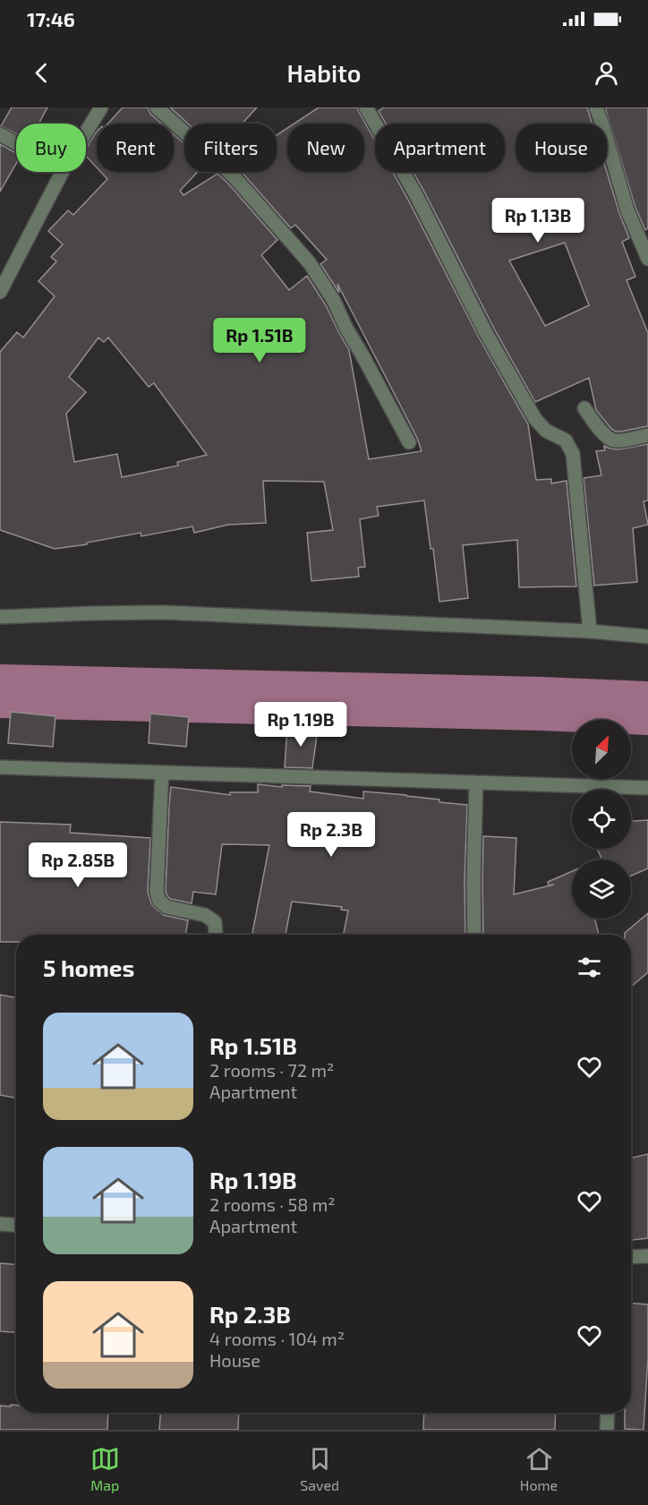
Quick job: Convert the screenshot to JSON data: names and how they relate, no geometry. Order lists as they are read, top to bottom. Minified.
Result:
{"north":"top right","page":{"status":"17:46","header":"Habito","chip":["Buy","Rent","Filters","New","Apartment","House"],"price":["Rp 1.13B","Rp 1.51B","Rp 1.19B","Rp 2.3B","Rp 2.85B"],"heading":"5 homes","list":[{"name":"Rp 1.51B","note":"2 rooms · 72 m² · Apartment"},{"name":"Rp 1.19B","note":"2 rooms · 58 m² · Apartment"},{"name":"Rp 2.3B","note":"4 rooms · 104 m² · House"}],"tabs":["Map","Saved","Home"]}}
